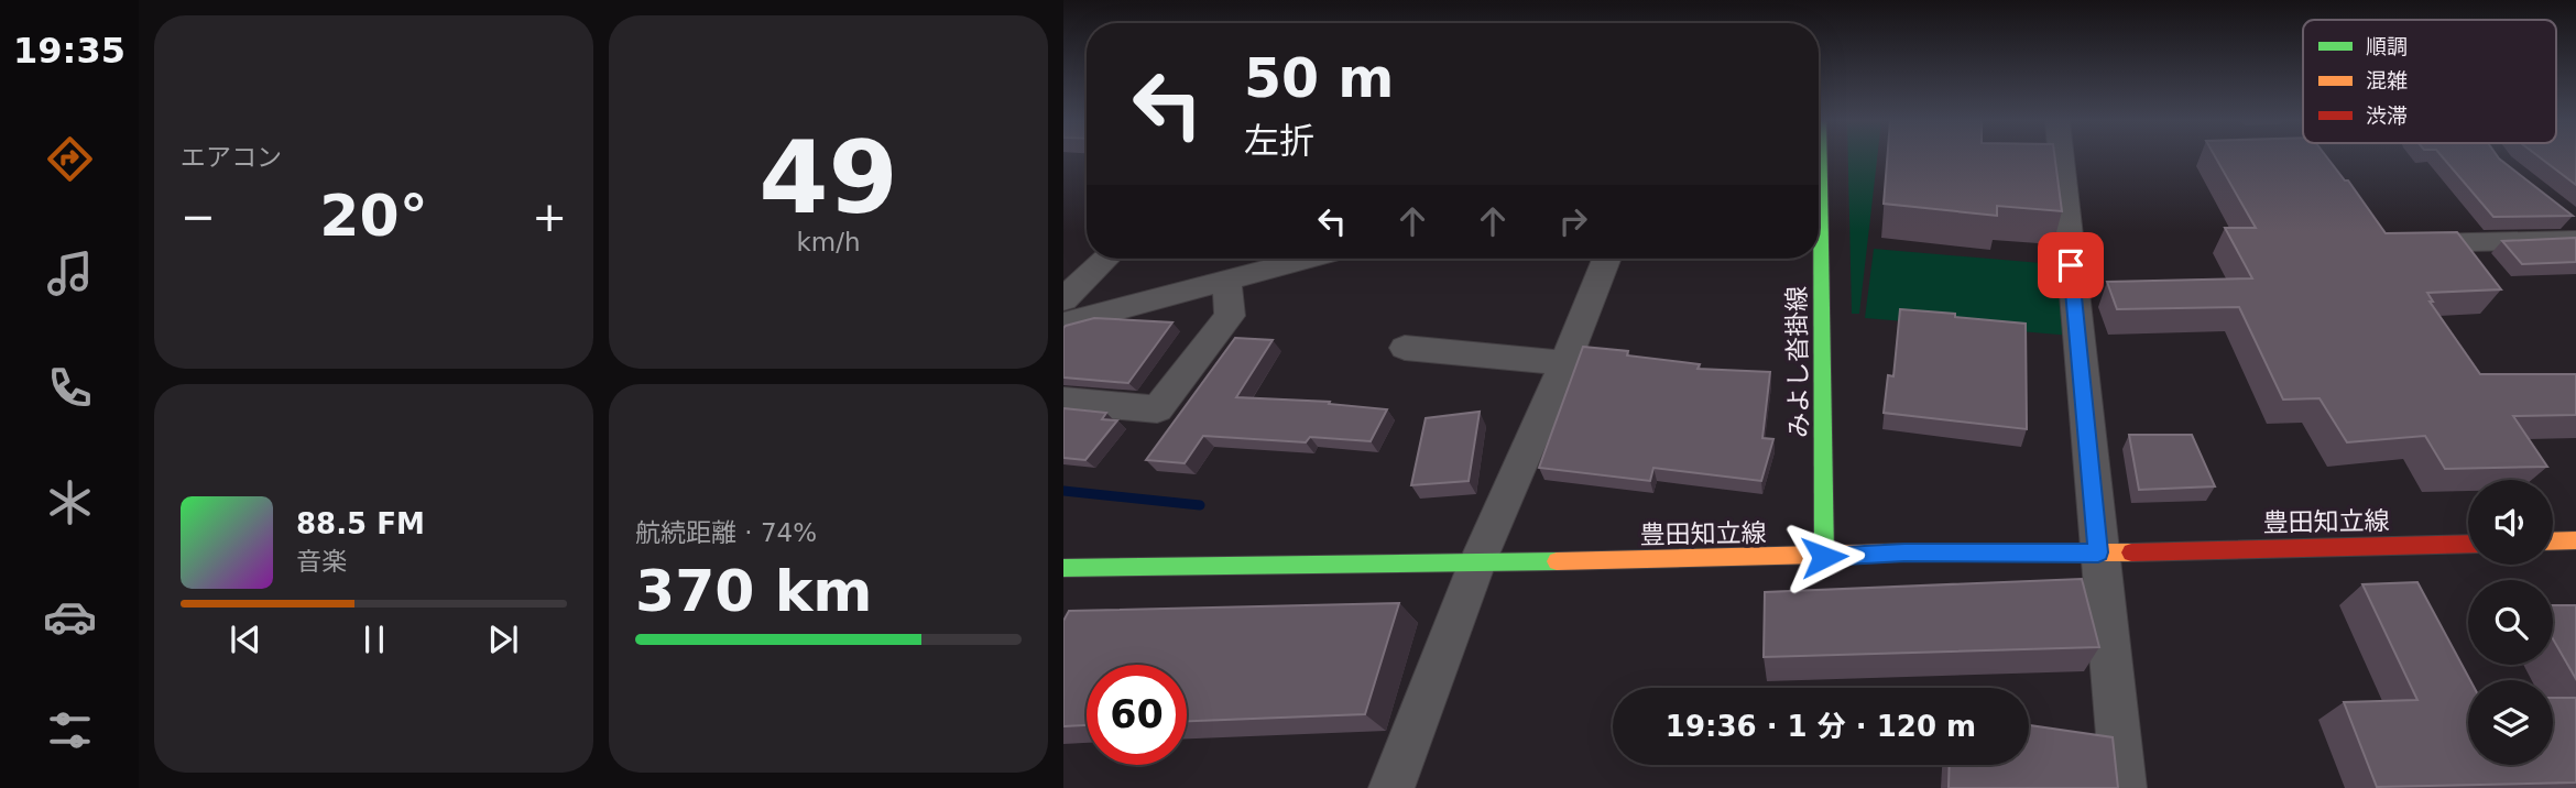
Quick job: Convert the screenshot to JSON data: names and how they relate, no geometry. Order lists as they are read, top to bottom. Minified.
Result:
{"streets":{"main road":["みよし沓掛線","豊田知立線"]},"crossings":[["みよし沓掛線","豊田知立線"]],"legend":["順調","混雑","渋滞"],"page":{"tabs":"19:35","tile":["エアコン",["49","km/h"],["航続距離 · 74%","370 km"]],"turn":["50 m","左折"],"heat":["−","20°","+"],"song":["88.5 FM","音楽"],"limit":"60","trip":"19:36 · 1 分 · 120 m"}}
